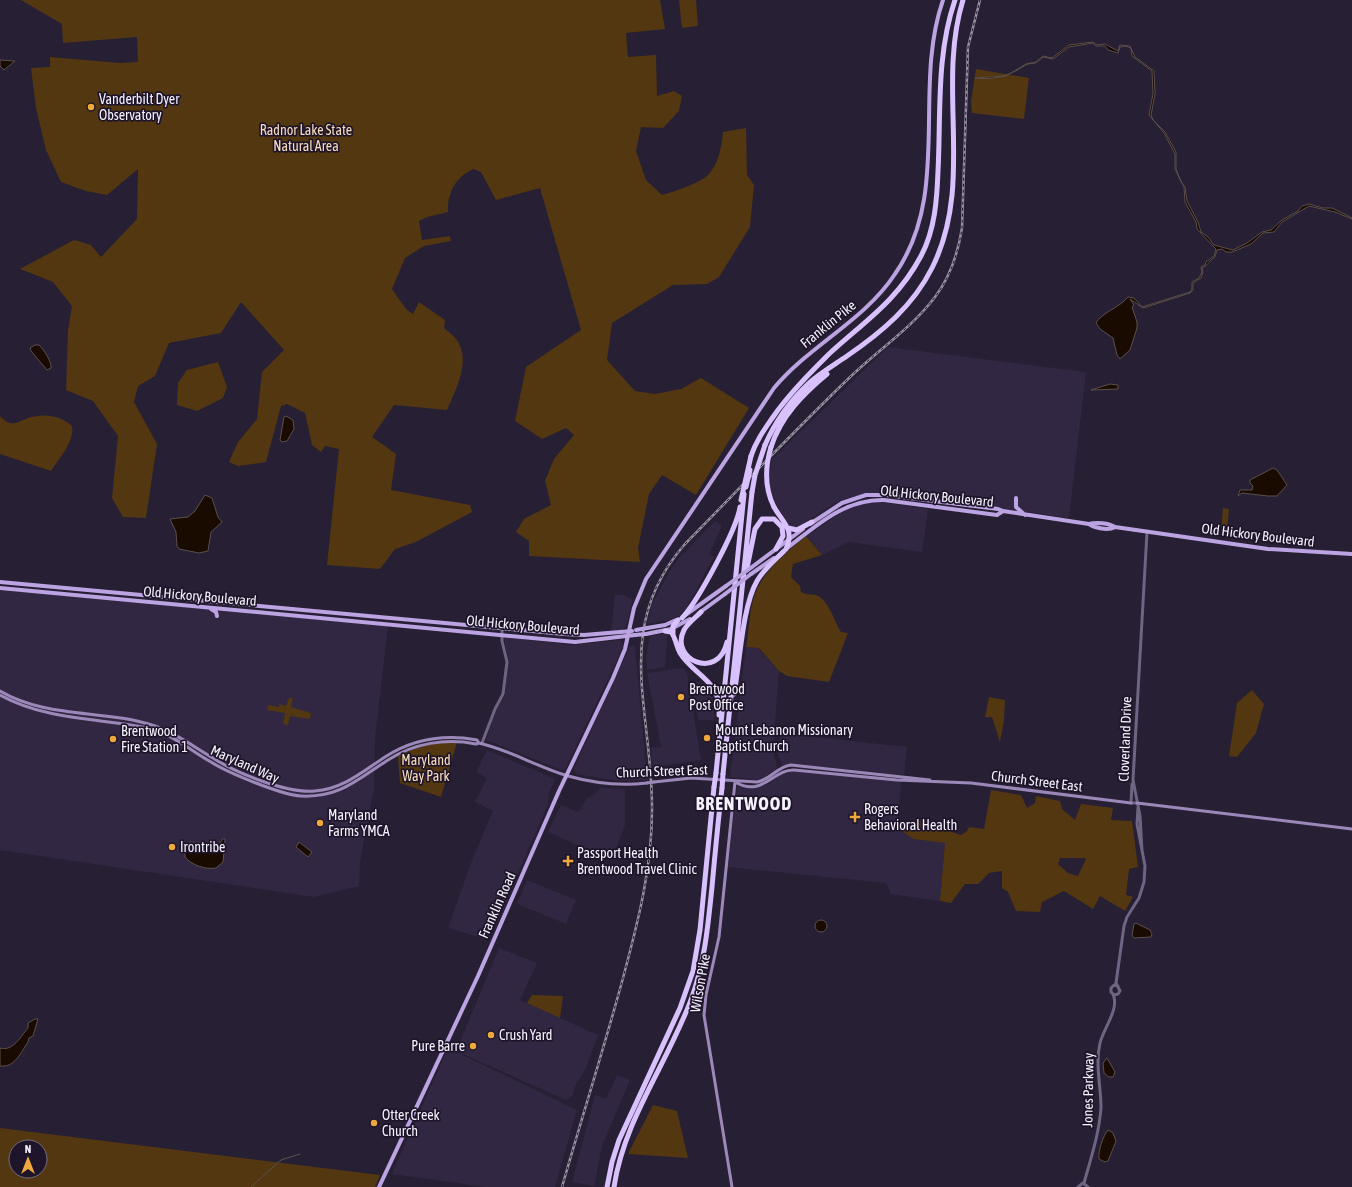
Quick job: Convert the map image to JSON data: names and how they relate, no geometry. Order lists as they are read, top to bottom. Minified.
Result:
{"streets":{"main road":["Franklin Pike","Old Hickory Boulevard","Maryland Way","Church Street East","Franklin Road","Wilson Pike"],"street":["Cloverland Drive","Jones Parkway"]},"crossings":[["Franklin Pike","Old Hickory Boulevard"],["Franklin Pike","Franklin Road"],["Old Hickory Boulevard","Cloverland Drive"],["Old Hickory Boulevard","Franklin Road"],["Cloverland Drive","Church Street East"],["Maryland Way","Church Street East"],["Maryland Way","Franklin Road"],["Church Street East","Franklin Road"],["Church Street East","Wilson Pike"]],"districts":["BRENTWOOD"],"parks":["Radnor Lake State Natural Area","Maryland Way Park"],"places":{"other":["Vanderbilt Dyer Observatory","Brentwood Post Office","Mount Lebanon Missionary Baptist Church","Brentwood Fire Station 1","Maryland Farms YMCA","Irontribe","Crush Yard","Pure Barre","Otter Creek Church"],"health":["Rogers Behavioral Health","Passport Health Brentwood Travel Clinic"]},"north":"top"}
